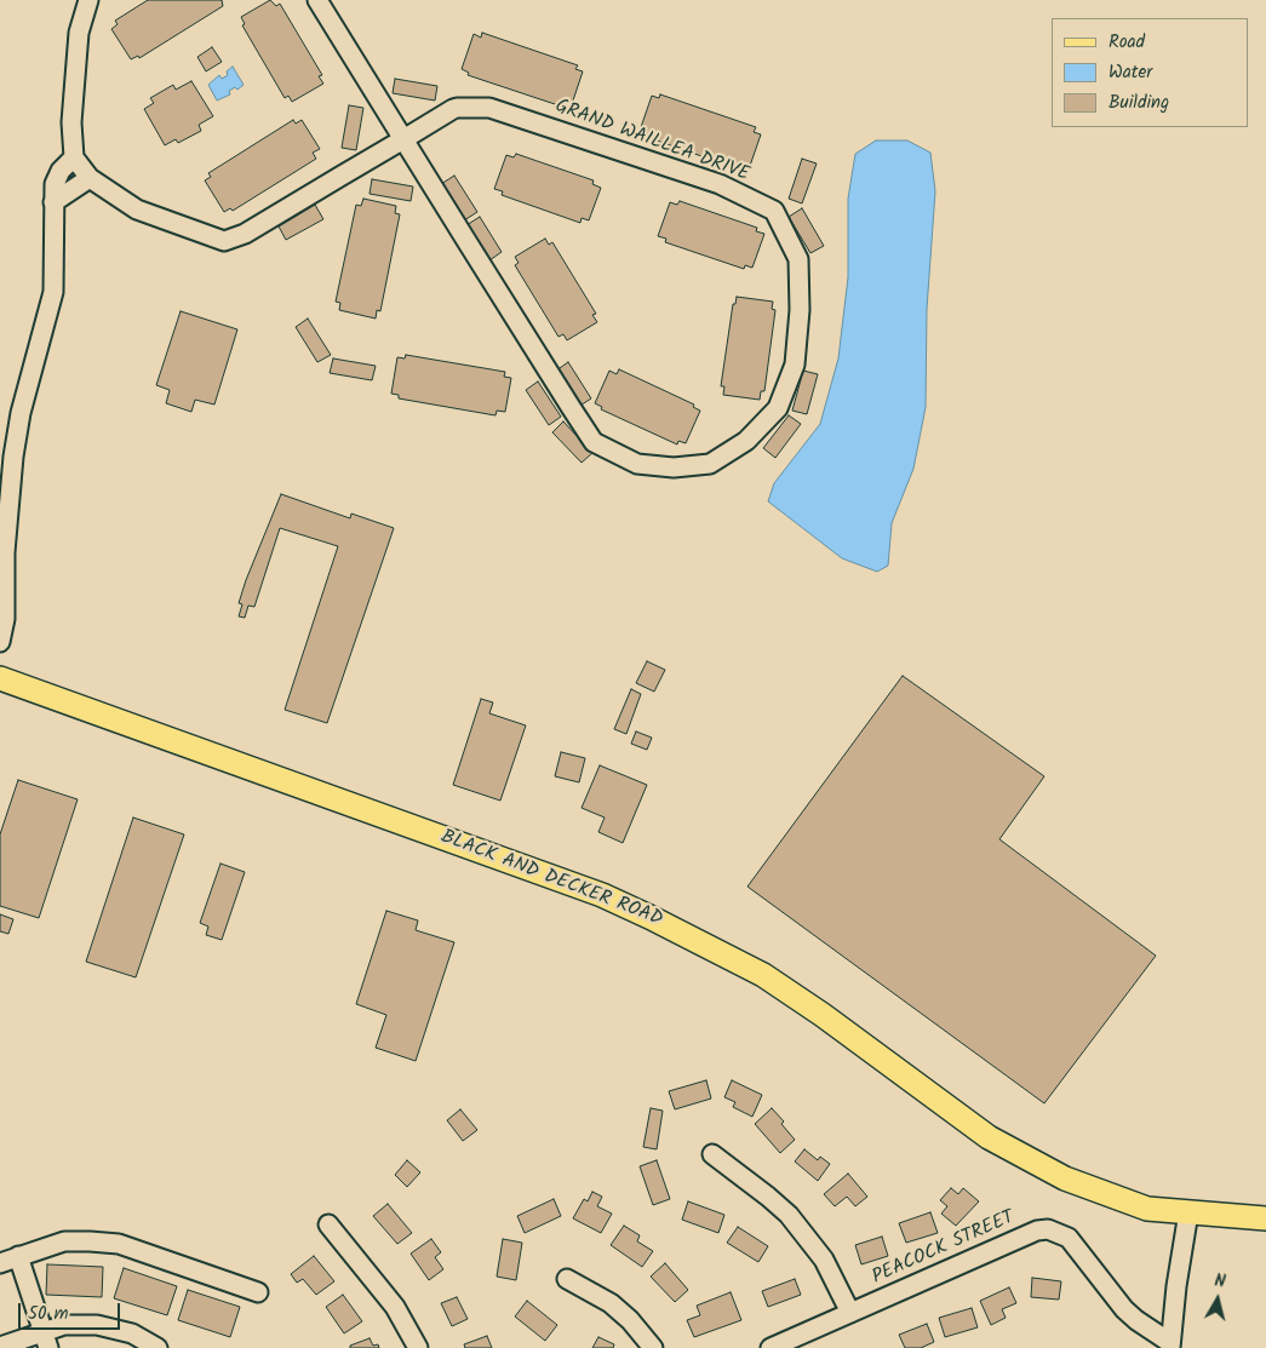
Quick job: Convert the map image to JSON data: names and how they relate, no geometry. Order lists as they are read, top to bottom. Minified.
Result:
{"streets":{"main road":["BLACK AND DECKER ROAD"],"street":["GRAND WAILLEA DRIVE","PEACOCK STREET"]},"legend":["Road","Water","Building"],"scale_bar":"50 m","north":"top"}
